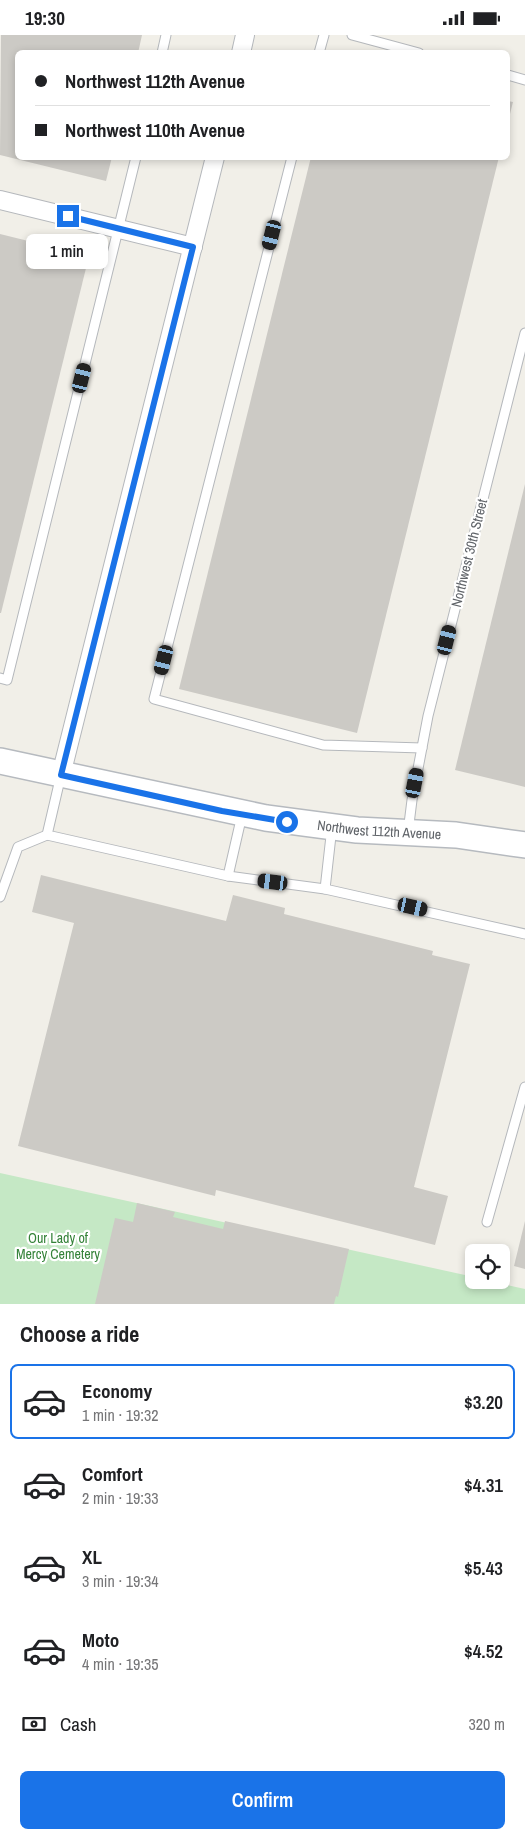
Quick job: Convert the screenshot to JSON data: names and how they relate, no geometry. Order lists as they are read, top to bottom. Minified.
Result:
{"streets":{"street":["Northwest 112th Avenue"],"lane":["Northwest 30th Street"]},"crossings":[["Northwest 30th Street","Northwest 112th Avenue"]],"parks":["Our Lady of Mercy Cemetery"],"page":{"status":"19:30","banner":["Northwest 112th Avenue","Northwest 110th Avenue"],"bubble":"1 min","heading":"Choose a ride","list":[{"name":"Economy","note":"1 min · 19:32","value":"$3.20"},{"name":"Comfort","note":"2 min · 19:33","value":"$4.31"},{"name":"XL","note":"3 min · 19:34","value":"$5.43"},{"name":"Moto","note":"4 min · 19:35","value":"$4.52"}],"pay":["Cash","320 m"],"buttons":"Confirm"}}
